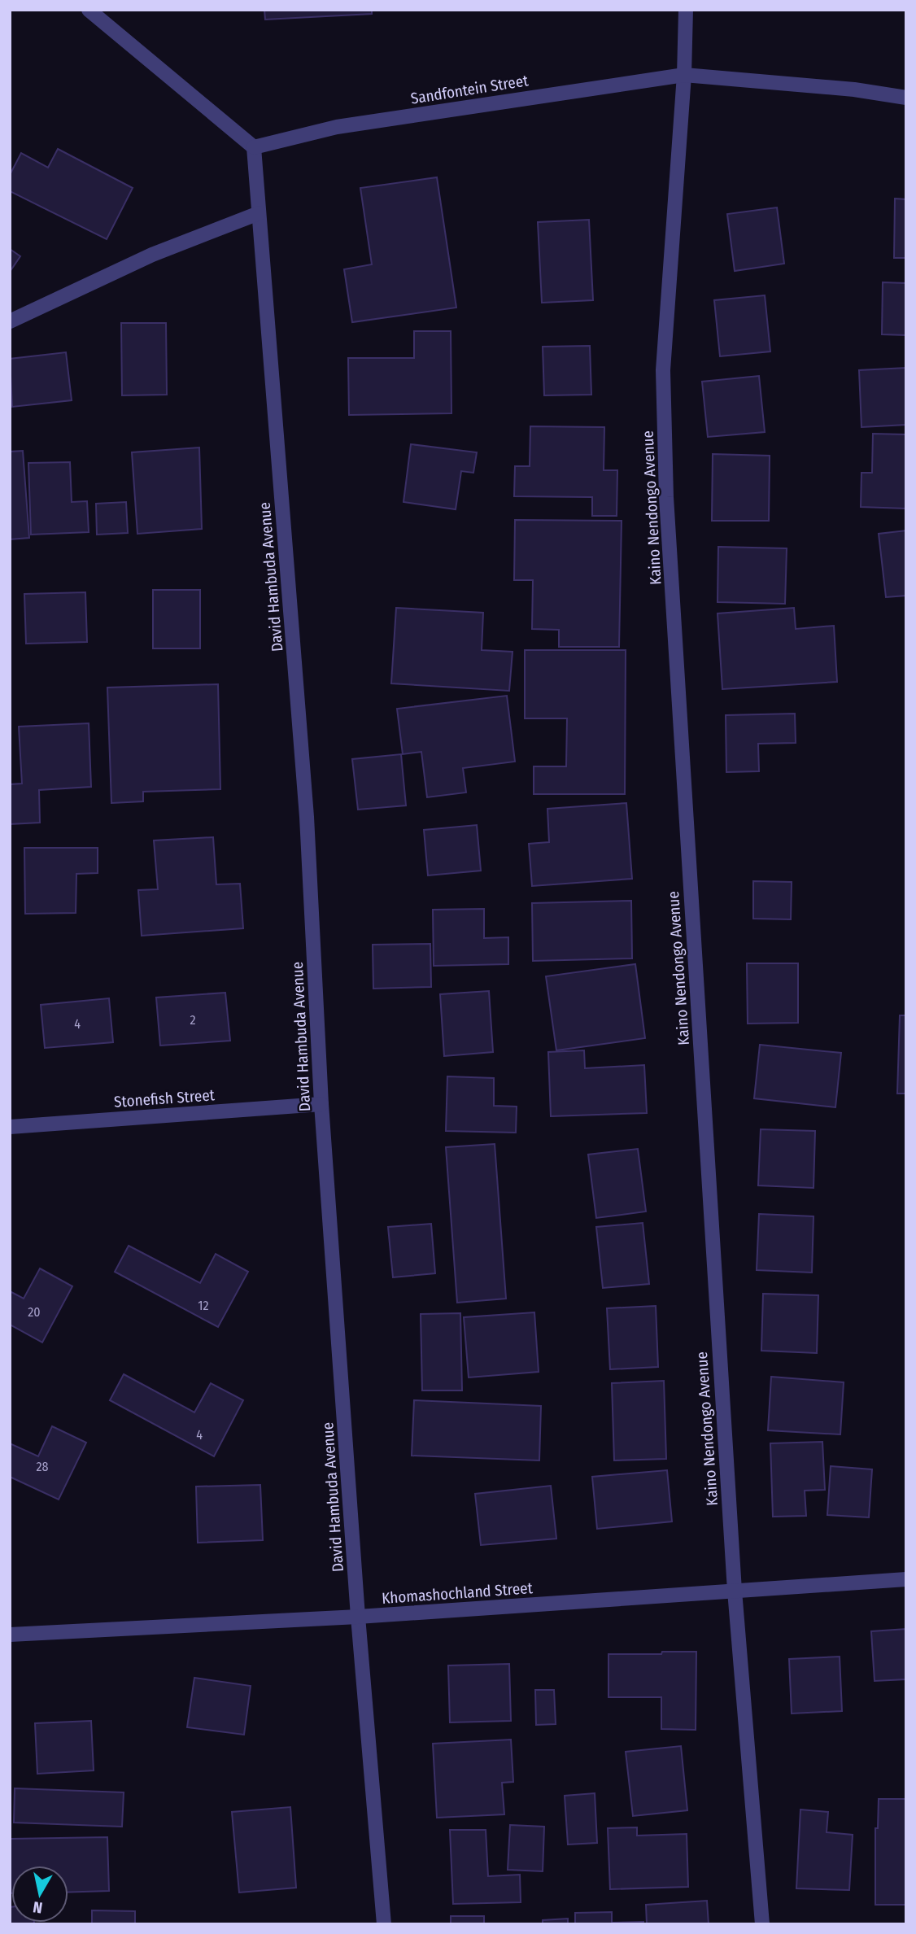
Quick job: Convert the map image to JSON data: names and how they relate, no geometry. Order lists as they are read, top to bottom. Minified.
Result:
{"streets":{"street":["Sandfontein Street","Kaino Nendongo Avenue","David Hambuda Avenue","Stonefish Street","Khomashochland Street"]},"crossings":[["Sandfontein Street","Kaino Nendongo Avenue"],["Sandfontein Street","David Hambuda Avenue"],["Kaino Nendongo Avenue","Khomashochland Street"],["David Hambuda Avenue","Stonefish Street"],["David Hambuda Avenue","Khomashochland Street"]],"house_numbers":["2","4","12","20","4","28"],"north":"bottom"}
